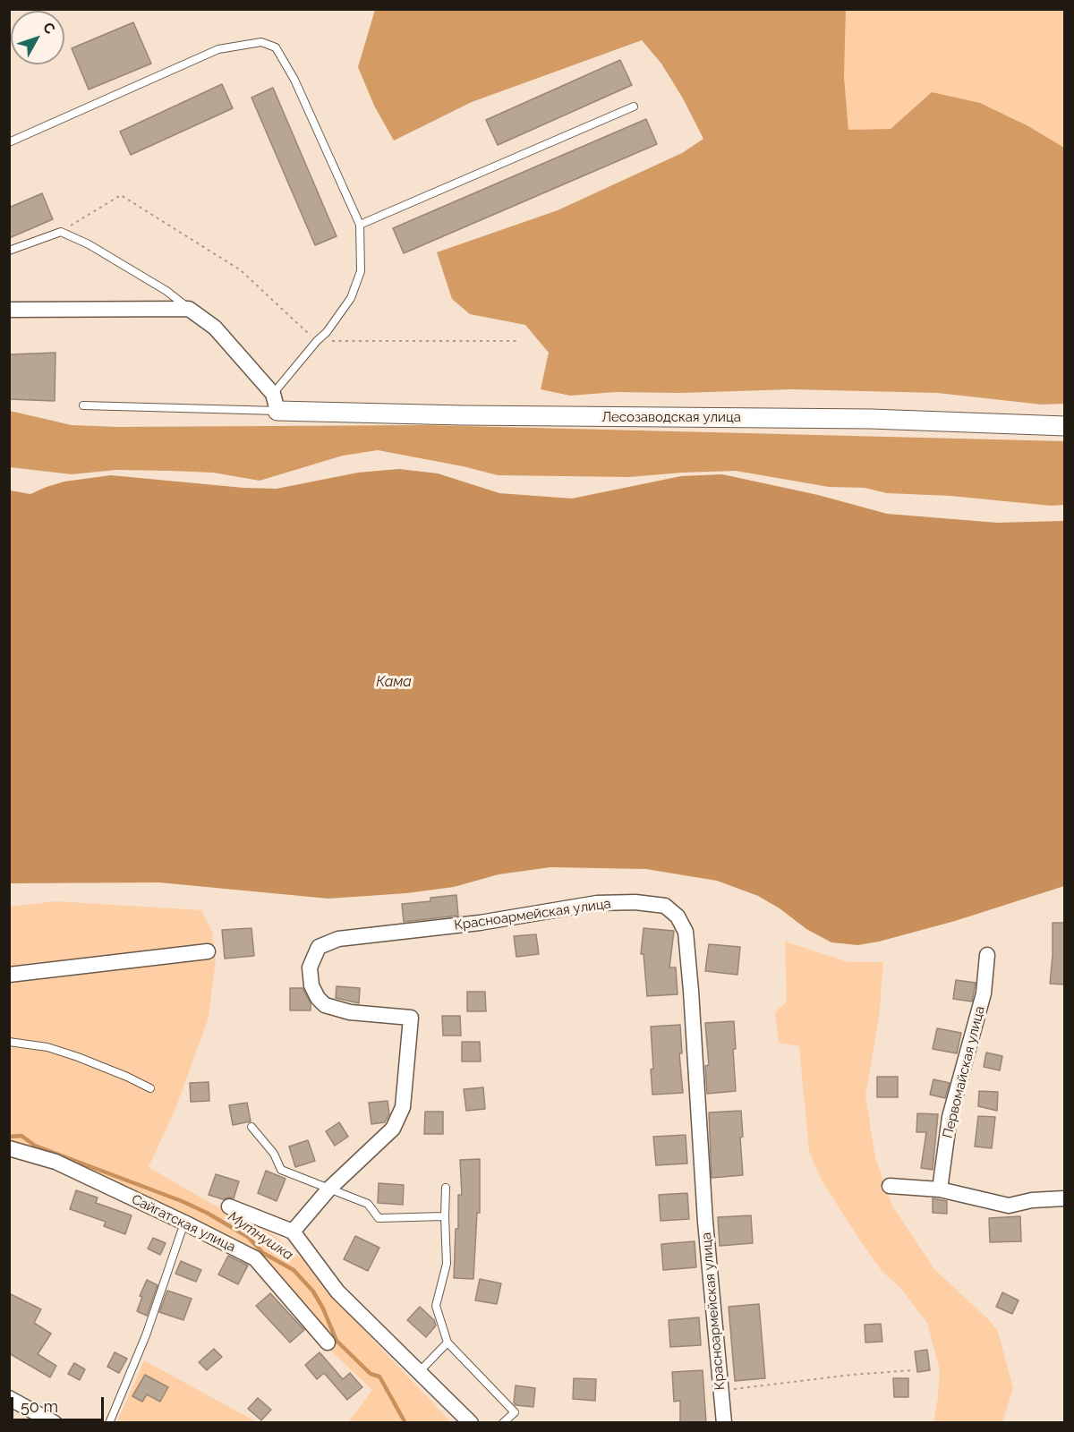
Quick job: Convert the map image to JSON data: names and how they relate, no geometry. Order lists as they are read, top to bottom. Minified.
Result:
{"streets":{"street":["Лесозаводская улица","Красноармейская улица","Первомайская улица","Сайгатская улица"]},"water":["Кама","Мутнушка"],"scale_bar":"50 m","north":"top right"}
